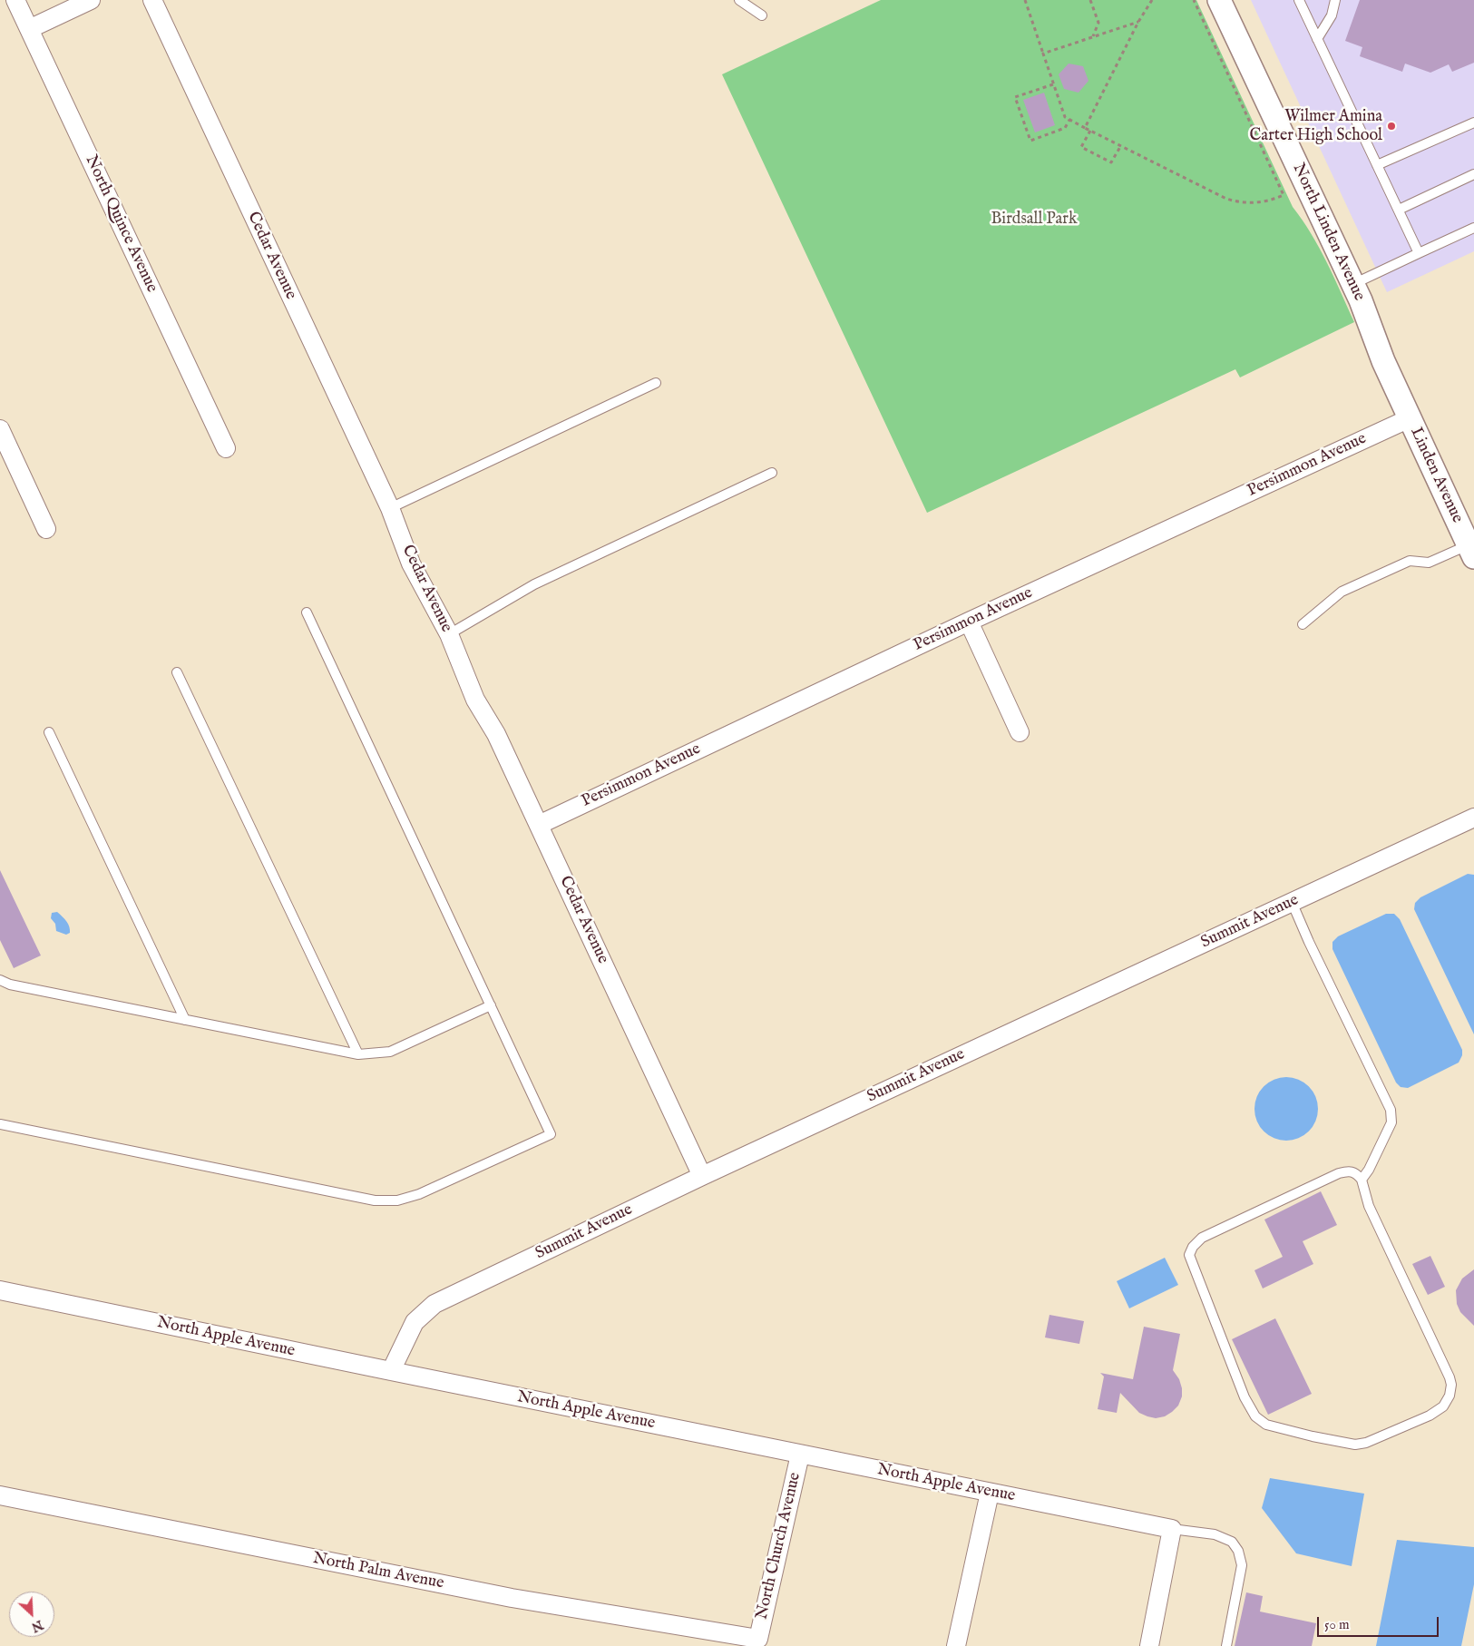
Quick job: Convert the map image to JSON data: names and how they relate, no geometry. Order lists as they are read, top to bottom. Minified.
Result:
{"streets":{"street":["North Quince Avenue","North Linden Avenue","Cedar Avenue","Persimmon Avenue","Linden Avenue","Summit Avenue","North Apple Avenue","North Church Avenue","North Palm Avenue"]},"crossings":[["North Linden Avenue","Persimmon Avenue"],["North Linden Avenue","Linden Avenue"],["Cedar Avenue","Persimmon Avenue"],["Cedar Avenue","Summit Avenue"],["Persimmon Avenue","Linden Avenue"],["Summit Avenue","North Apple Avenue"],["North Apple Avenue","North Church Avenue"],["North Church Avenue","North Palm Avenue"]],"parks":["Birdsall Park"],"places":["Wilmer Amina Carter High School"],"scale_bar":"50 m","north":"bottom right"}
